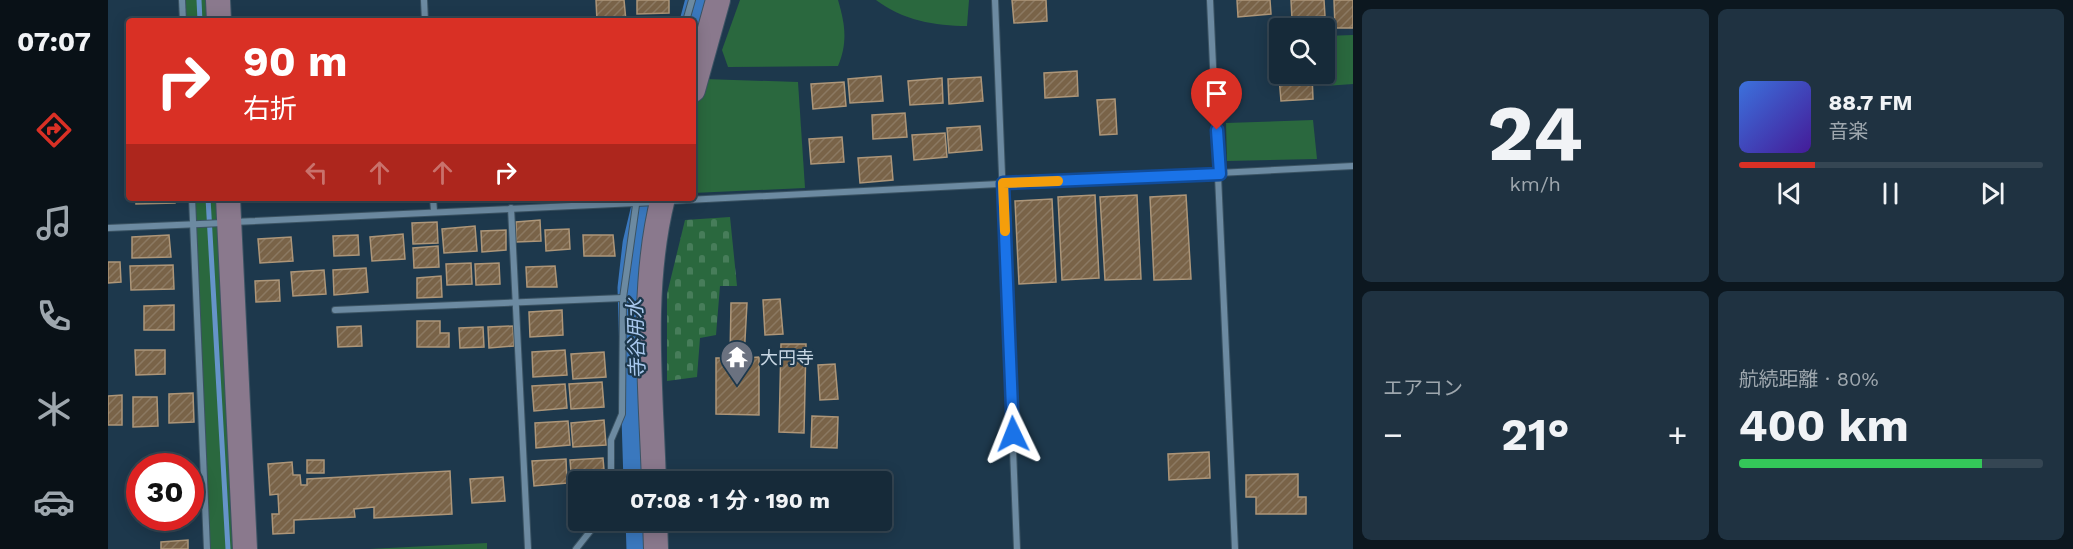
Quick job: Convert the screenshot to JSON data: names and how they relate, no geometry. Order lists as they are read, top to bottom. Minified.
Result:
{"water":["寺谷用水"],"places":{"temple":["大円寺"]},"page":{"tabs":"07:07","tile":[["24","km/h"],"エアコン",["航続距離 · 80%","400 km"]],"turn":["90 m","右折"],"song":["88.7 FM","音楽"],"heat":["−","21°","+"],"limit":"30","trip":"07:08 · 1 分 · 190 m"}}
